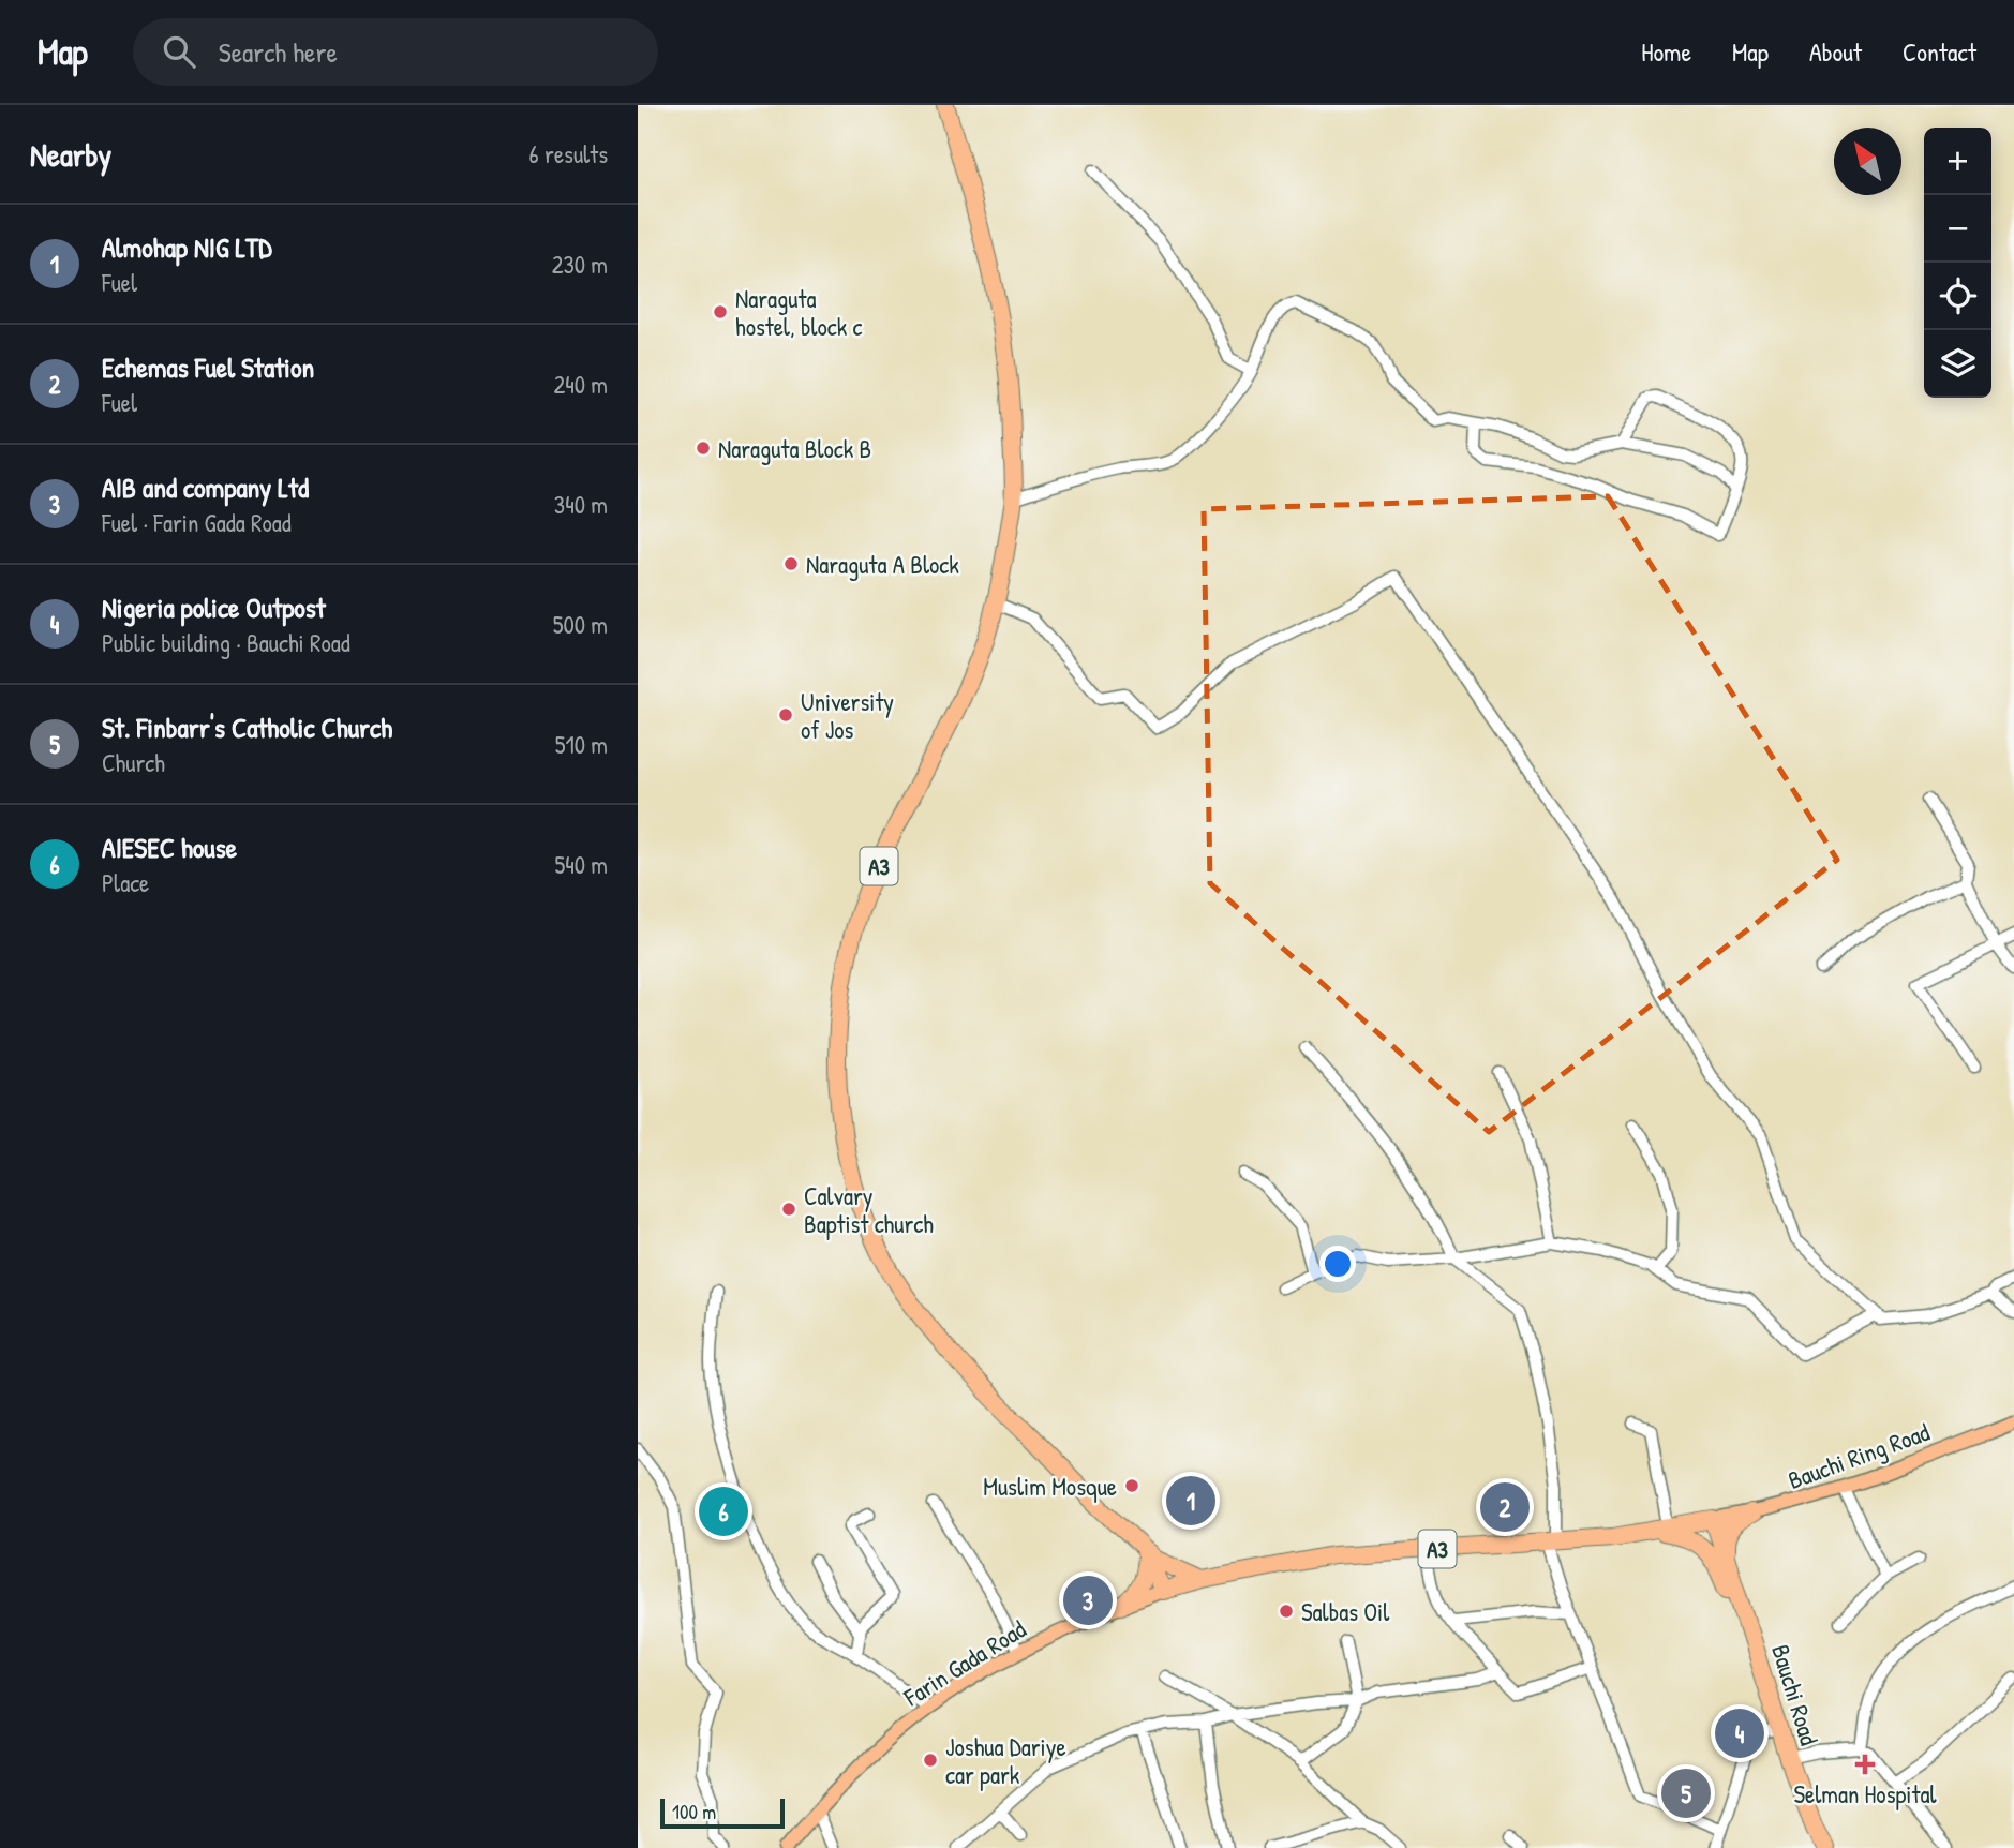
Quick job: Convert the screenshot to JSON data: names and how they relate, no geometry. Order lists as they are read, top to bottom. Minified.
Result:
{"streets":{"highway":["A3","Bauchi Road"],"main road":["Bauchi Ring Road","Farin Gada Road"]},"crossings":[["A3","Bauchi Ring Road"],["A3","Farin Gada Road"],["A3","Bauchi Road"],["Bauchi Ring Road","Bauchi Road"]],"places":{"other":["Naraguta hostel, block c","Naraguta Block B","Naraguta A Block","University of Jos","Calvary Baptist church","Muslim Mosque","Salbas Oil","Joshua Dariye car park"],"health":["Selman Hospital"]},"scale_bar":"100 m","north":"top left","page":{"header":"Map","search":"Search here","nav":["Home","Map","About","Contact"],"heading":["Nearby","6 results"],"map_buttons":["+","−"],"list":[{"mark":"1","name":"Almohap NIG LTD","note":"Fuel","value":"230 m"},{"mark":"2","name":"Echemas Fuel Station","note":"Fuel","value":"240 m"},{"mark":"3","name":"AIB and company Ltd","note":"Fuel · Farin Gada Road","value":"340 m"},{"mark":"4","name":"Nigeria police Outpost","note":"Public building · Bauchi Road","value":"500 m"},{"mark":"5","name":"St. Finbarr's Catholic Church","note":"Church","value":"510 m"},{"mark":"6","name":"AIESEC house","note":"Place","value":"540 m"}],"pins":["1","2","6","3","4","5"],"scale":"100 m"}}
